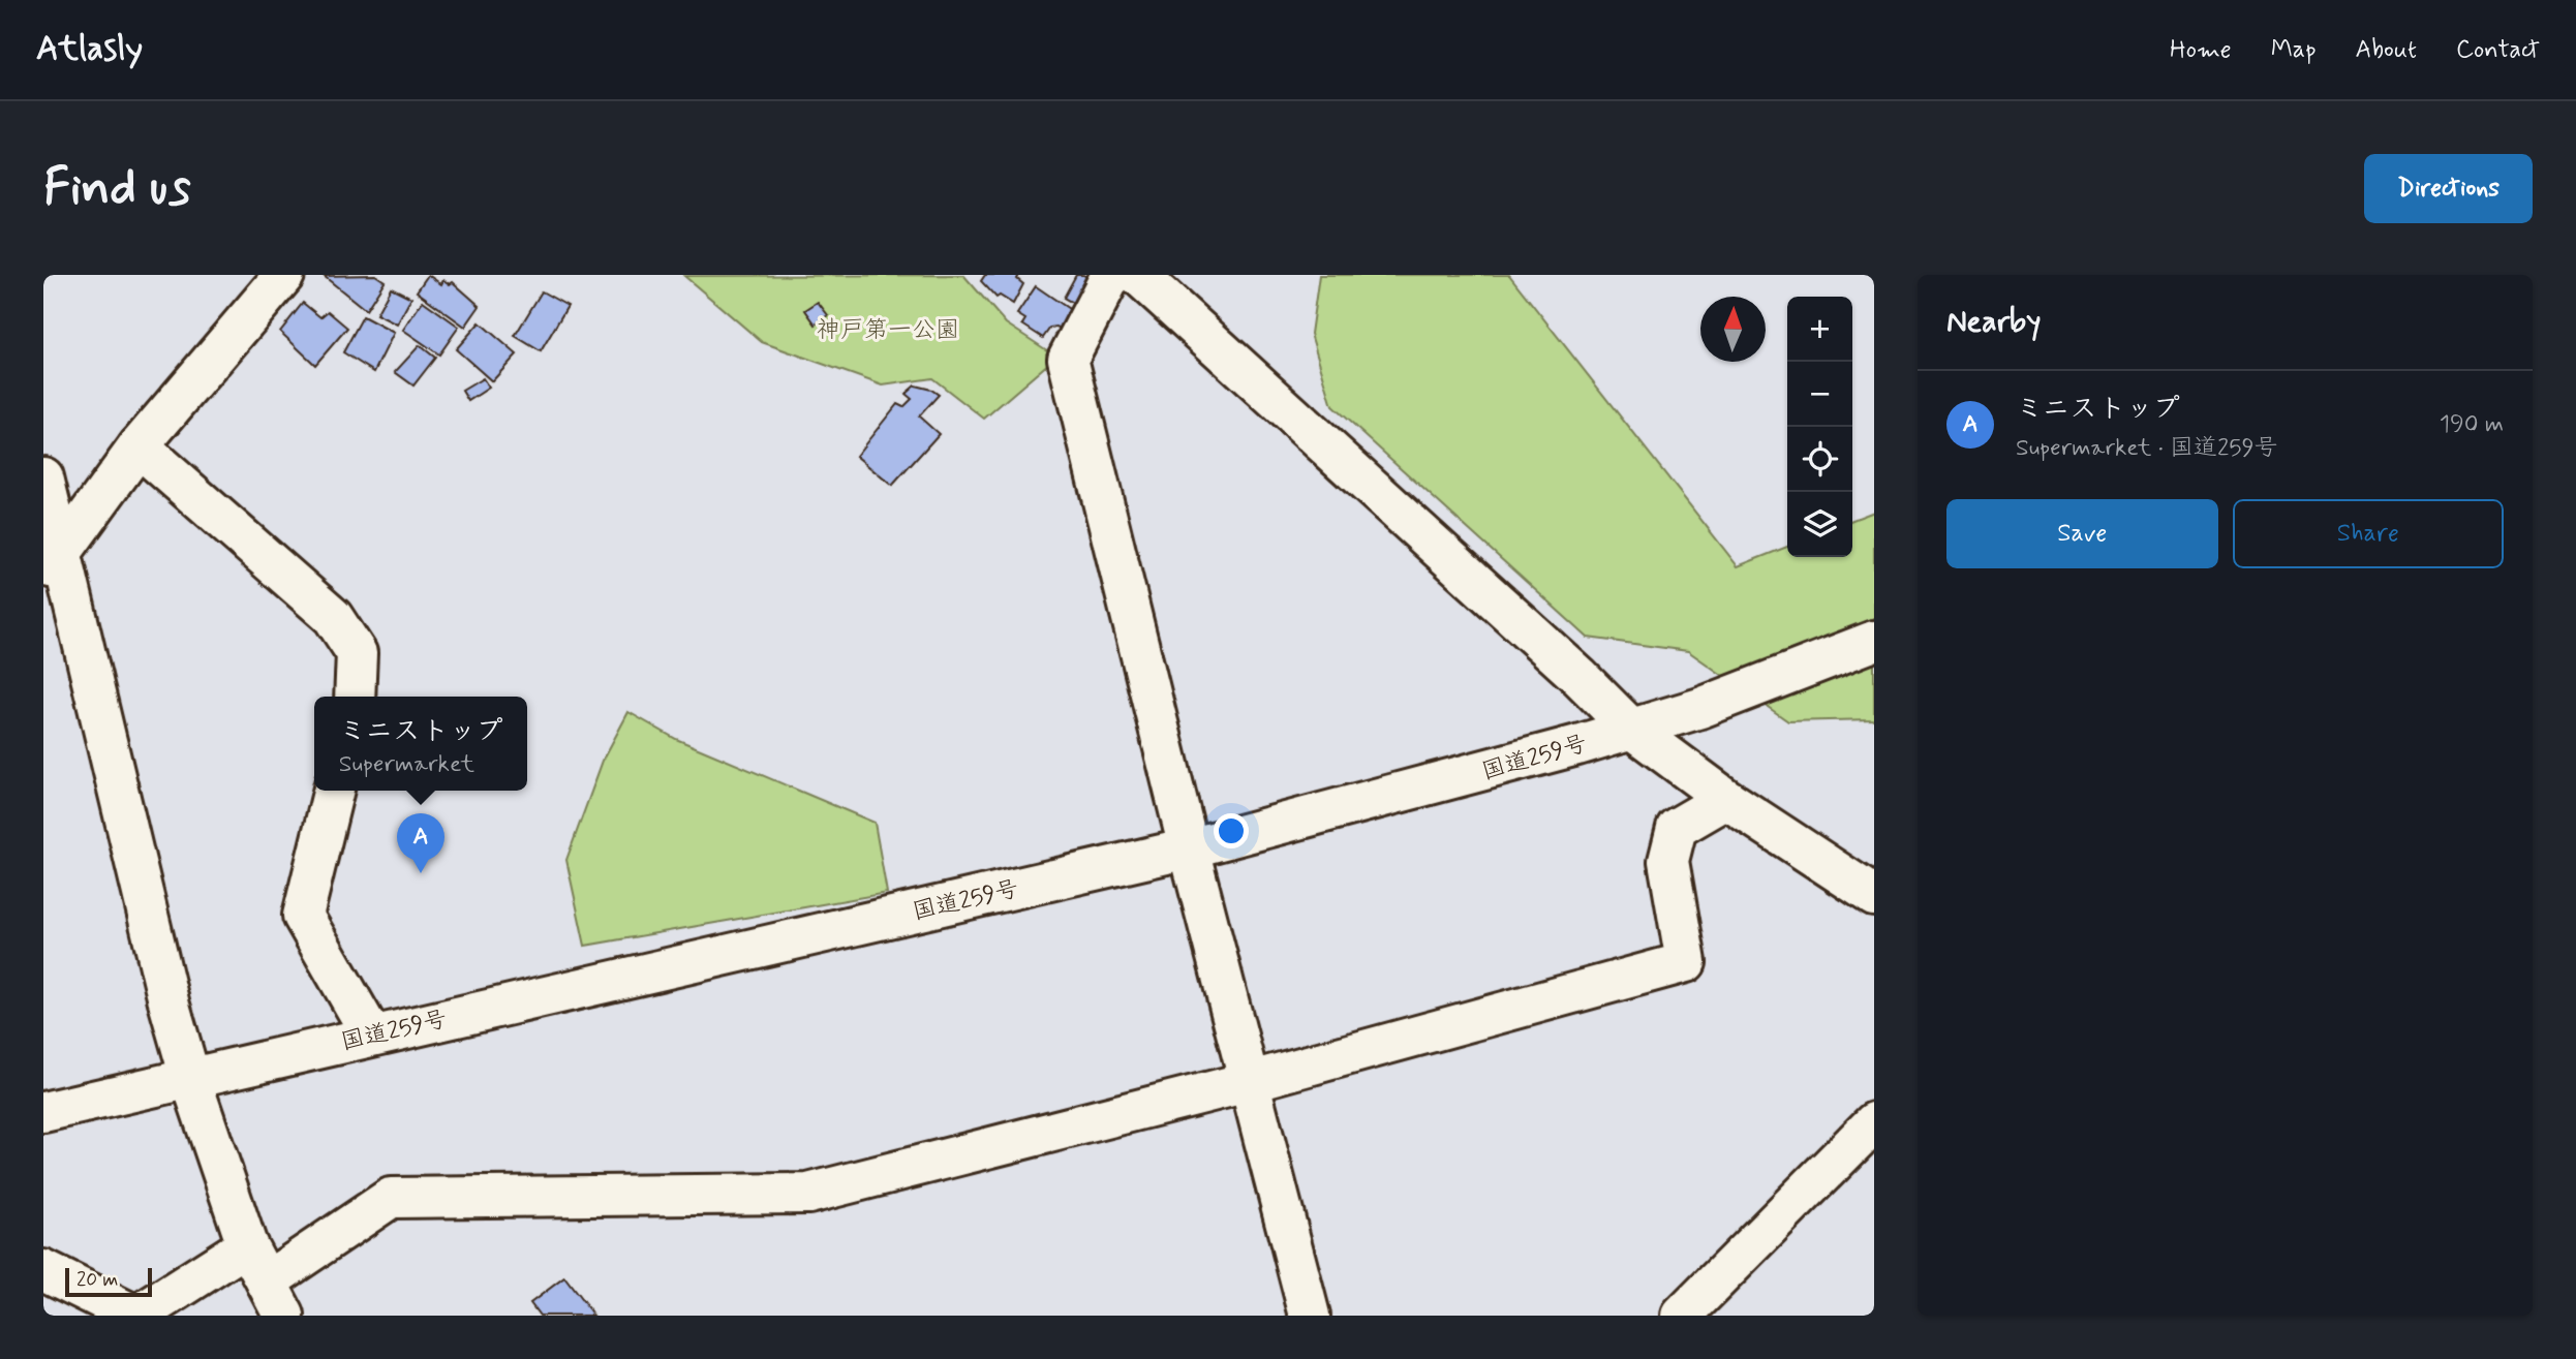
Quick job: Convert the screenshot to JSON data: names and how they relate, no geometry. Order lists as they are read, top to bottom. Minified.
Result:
{"streets":{"main road":["国道259号"]},"parks":["神戸第一公園"],"scale_bar":"20 m","north":"top","page":{"header":"Atlasly","nav":["Home","Map","About","Contact"],"buttons":["Directions",["Save","Share"]],"title":"Find us","heading":"Nearby","map_buttons":["+","−"],"list":[{"mark":"A","name":"ミニストップ","note":"Supermarket · 国道259号","value":"190 m"}],"popup":["ミニストップ","Supermarket"],"pins":"A","scale":"20 m"}}
